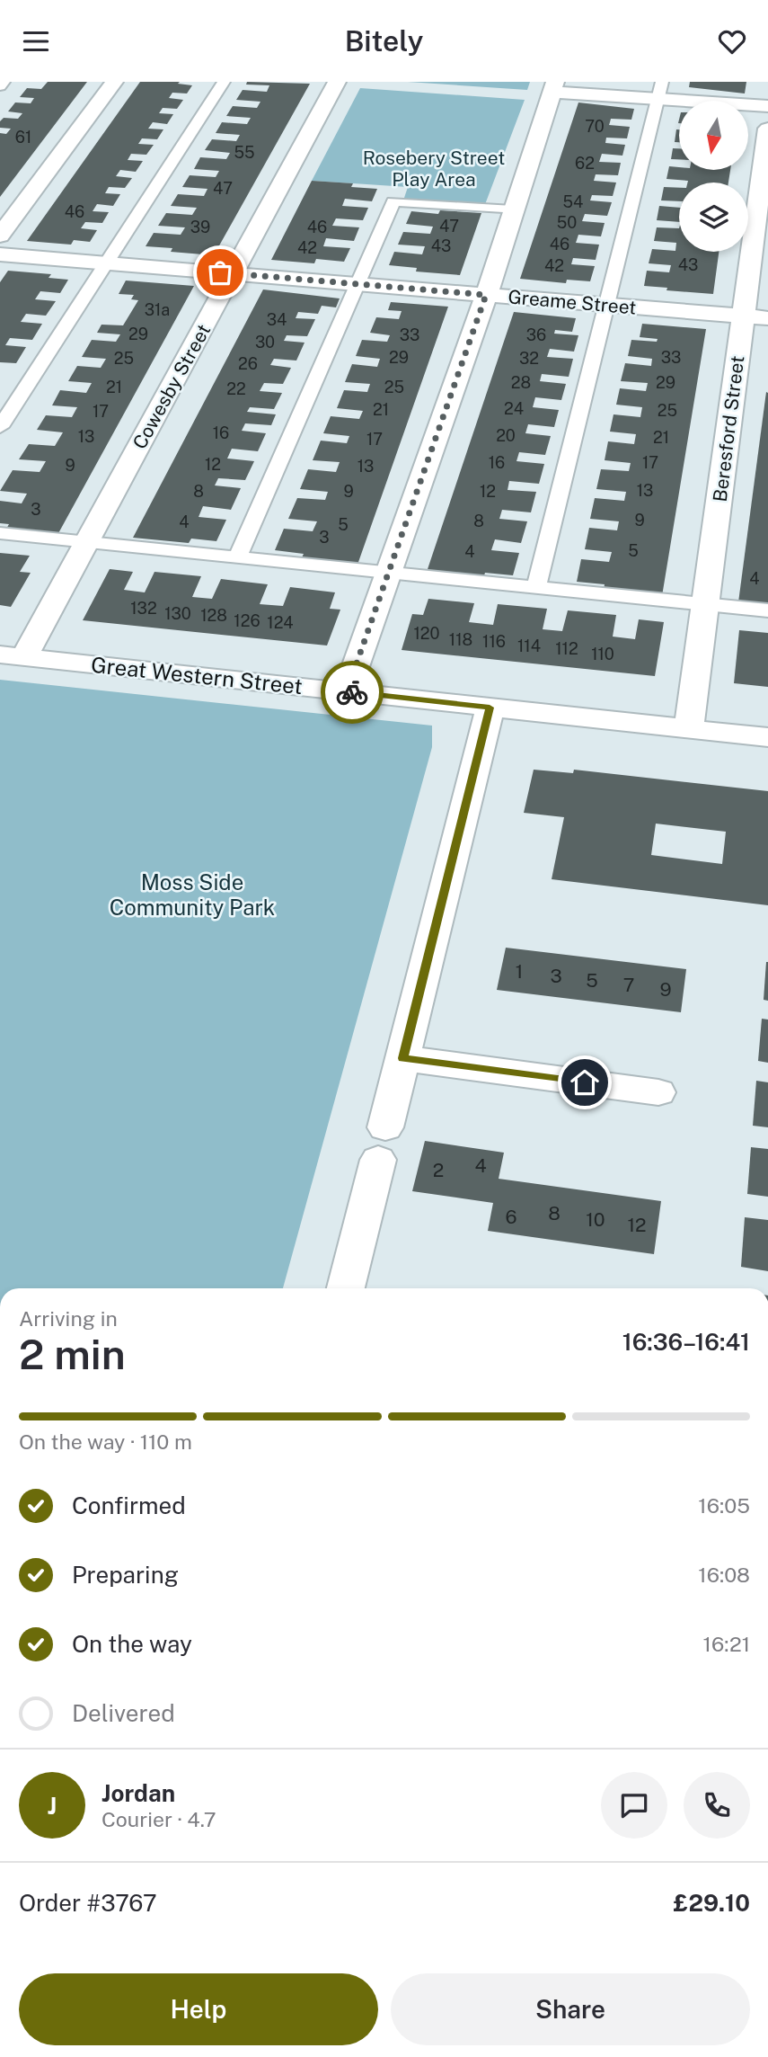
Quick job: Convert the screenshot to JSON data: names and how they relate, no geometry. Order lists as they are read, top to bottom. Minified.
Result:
{"streets":{"street":["Greame Street","Cowesby Street","Beresford Street","Great Western Street"]},"crossings":[["Greame Street","Cowesby Street"],["Greame Street","Beresford Street"],["Cowesby Street","Great Western Street"],["Beresford Street","Great Western Street"]],"parks":["Rosebery Street Play Area","Moss Side Community Park"],"house_numbers":["70","61","55","62","47","54","46","50","47","39","46","46","43","42","43","42","31a","34","29","33","36","30","29","33","25","32","26","28","29","21","25","22","24","21","25","17","16","20","13","21","17","16","17","12","9","13","13","8","9","12","3","9","8","4","5","3","5","4","4","132","130","128","126","124","120","118","116","114","112","110","1","3","5","7","9","4","2","8","6","10","12"],"north":"bottom","page":{"header":"Bitely","heading":["2 min","Arriving in","16:36–16:41"],"panel":["Jordan","Courier · 4.7","Order #3767","£29.10"],"bar":"On the way · 110 m","list":[["Confirmed","16:05"],["Preparing","16:08"],["On the way","16:21"],"Delivered"],"round":"J","buttons":["Help","Share"]}}
